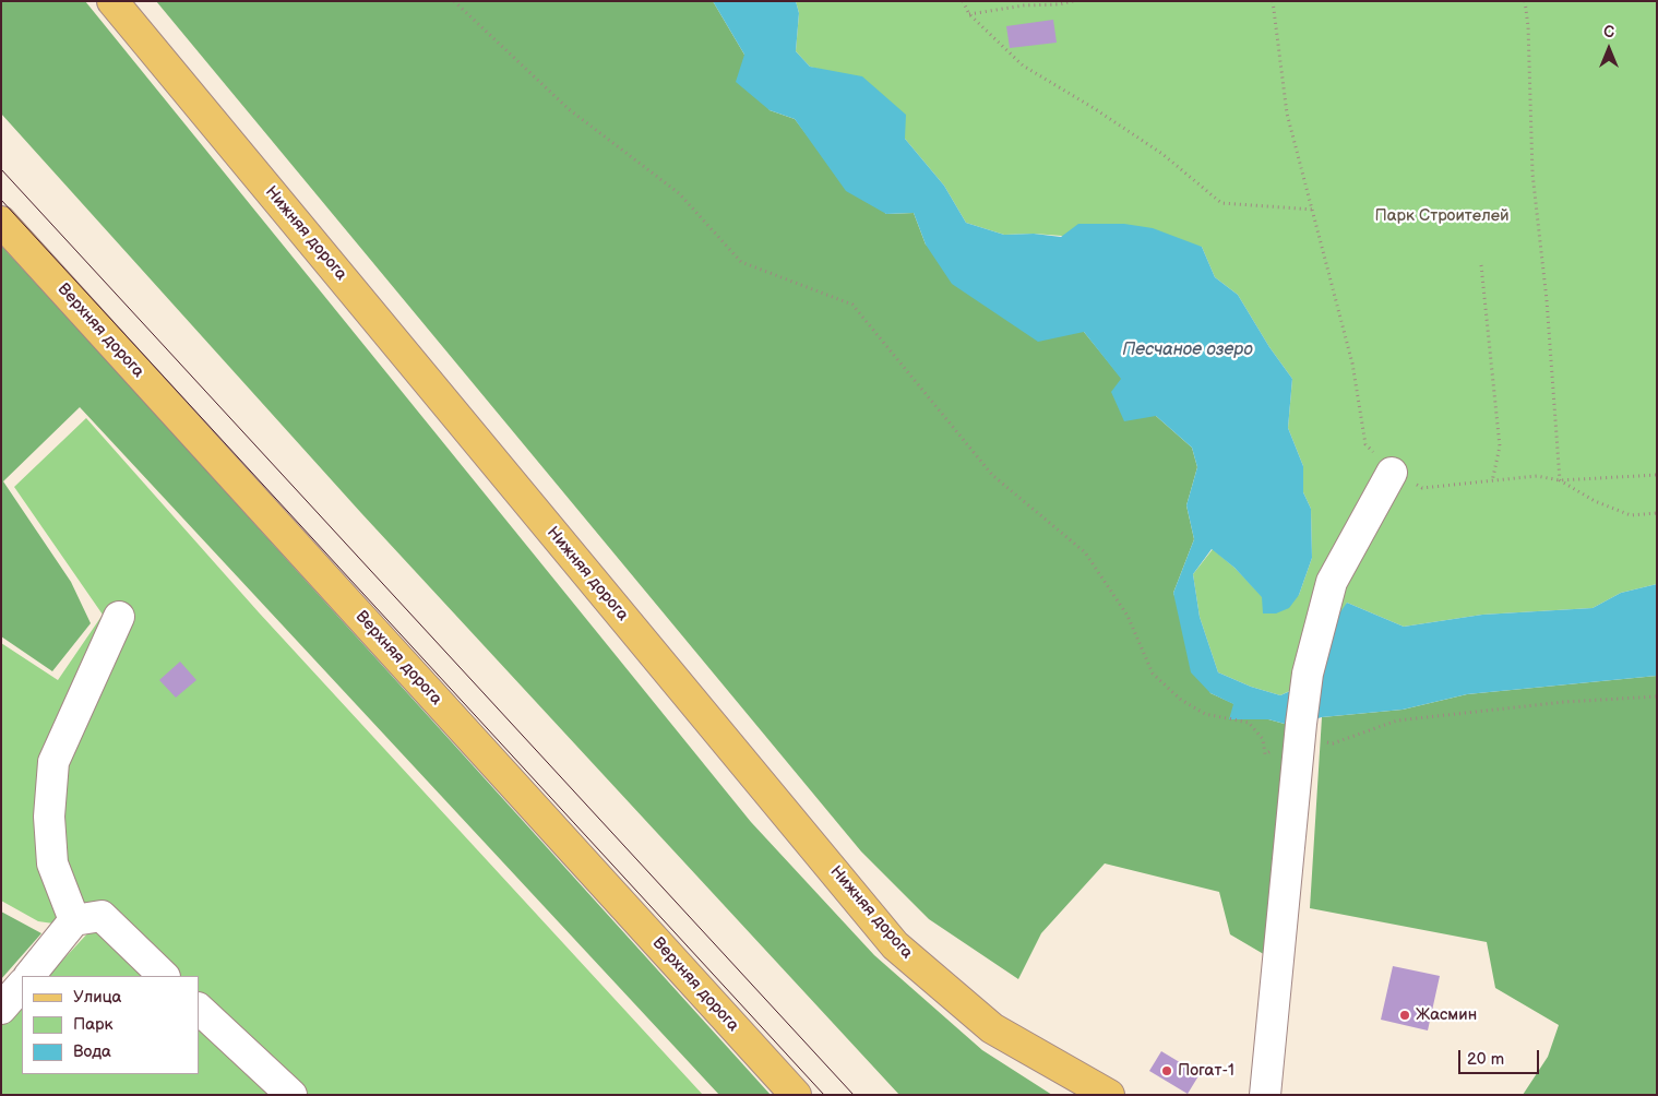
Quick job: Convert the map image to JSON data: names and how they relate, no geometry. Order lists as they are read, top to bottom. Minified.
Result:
{"streets":{"main road":["Нижняя дорога","Верхняя дорога"]},"water":["Песчаное озеро"],"parks":["Парк Строителей"],"places":["Жасмин","Погат-1"],"legend":["Улица","Парк","Вода"],"scale_bar":"20 m","north":"top"}
